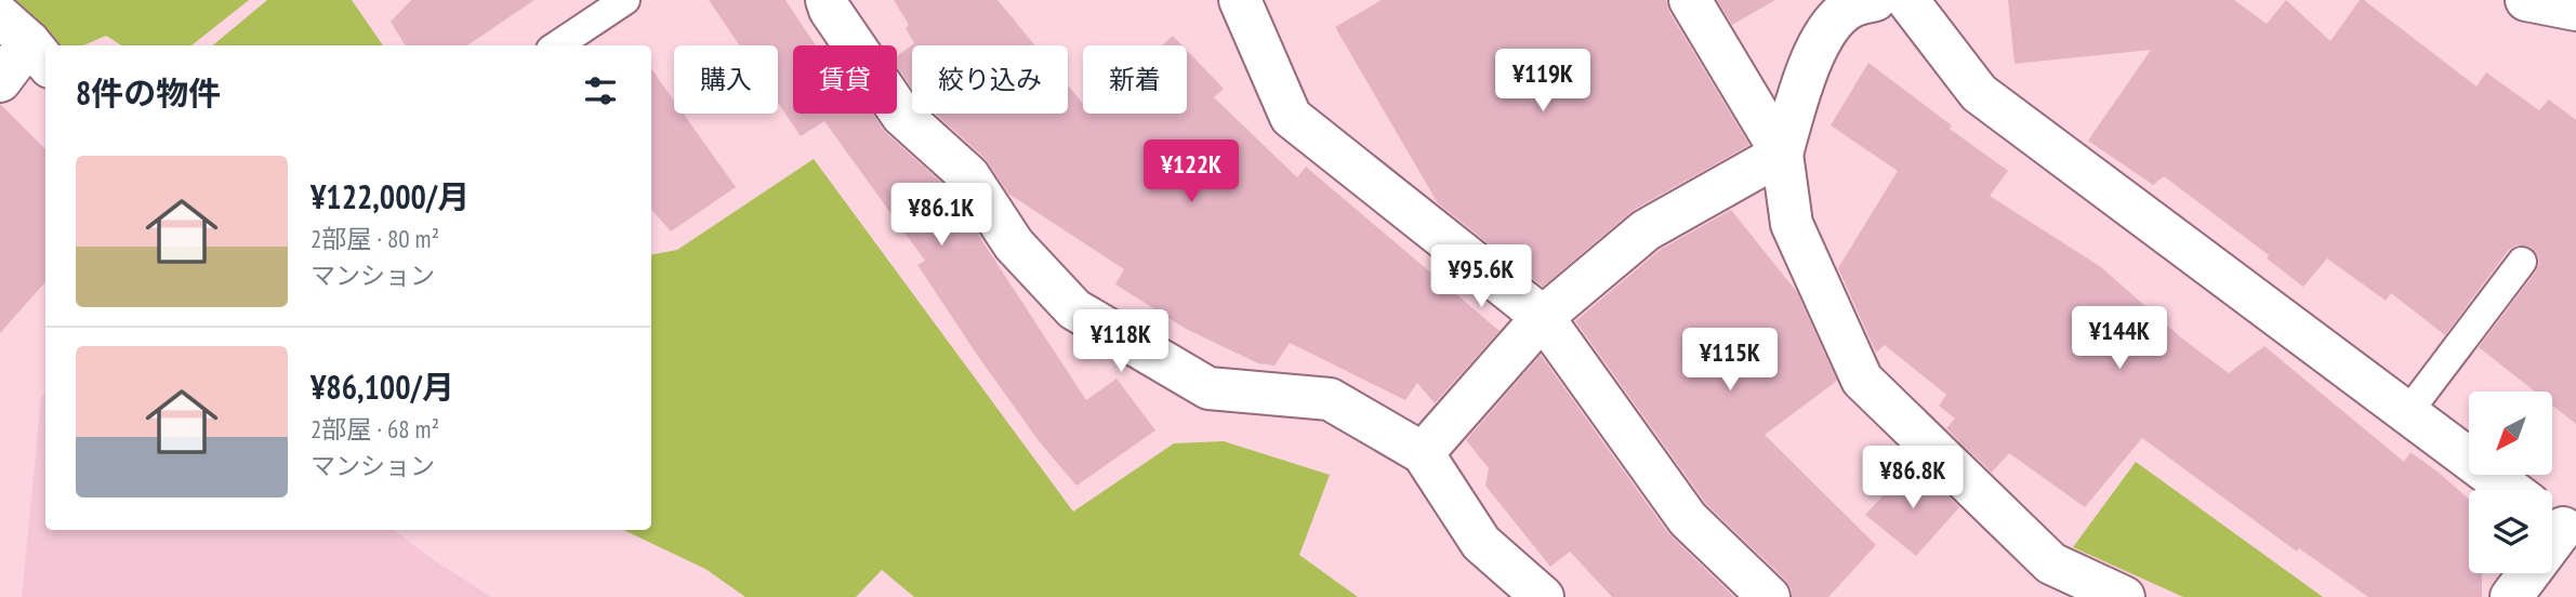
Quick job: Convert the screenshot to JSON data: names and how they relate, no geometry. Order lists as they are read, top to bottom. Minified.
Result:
{"north":"bottom left","page":{"chip":["購入","賃貸","絞り込み","新着"],"heading":"8件の物件","price":["¥119K","¥122K","¥86.1K","¥95.6K","¥144K","¥118K","¥115K","¥86.8K"],"list":[{"name":"¥122,000/月","note":"2部屋 · 80 m² · マンション"},{"name":"¥86,100/月","note":"2部屋 · 68 m² · マンション"}]}}
